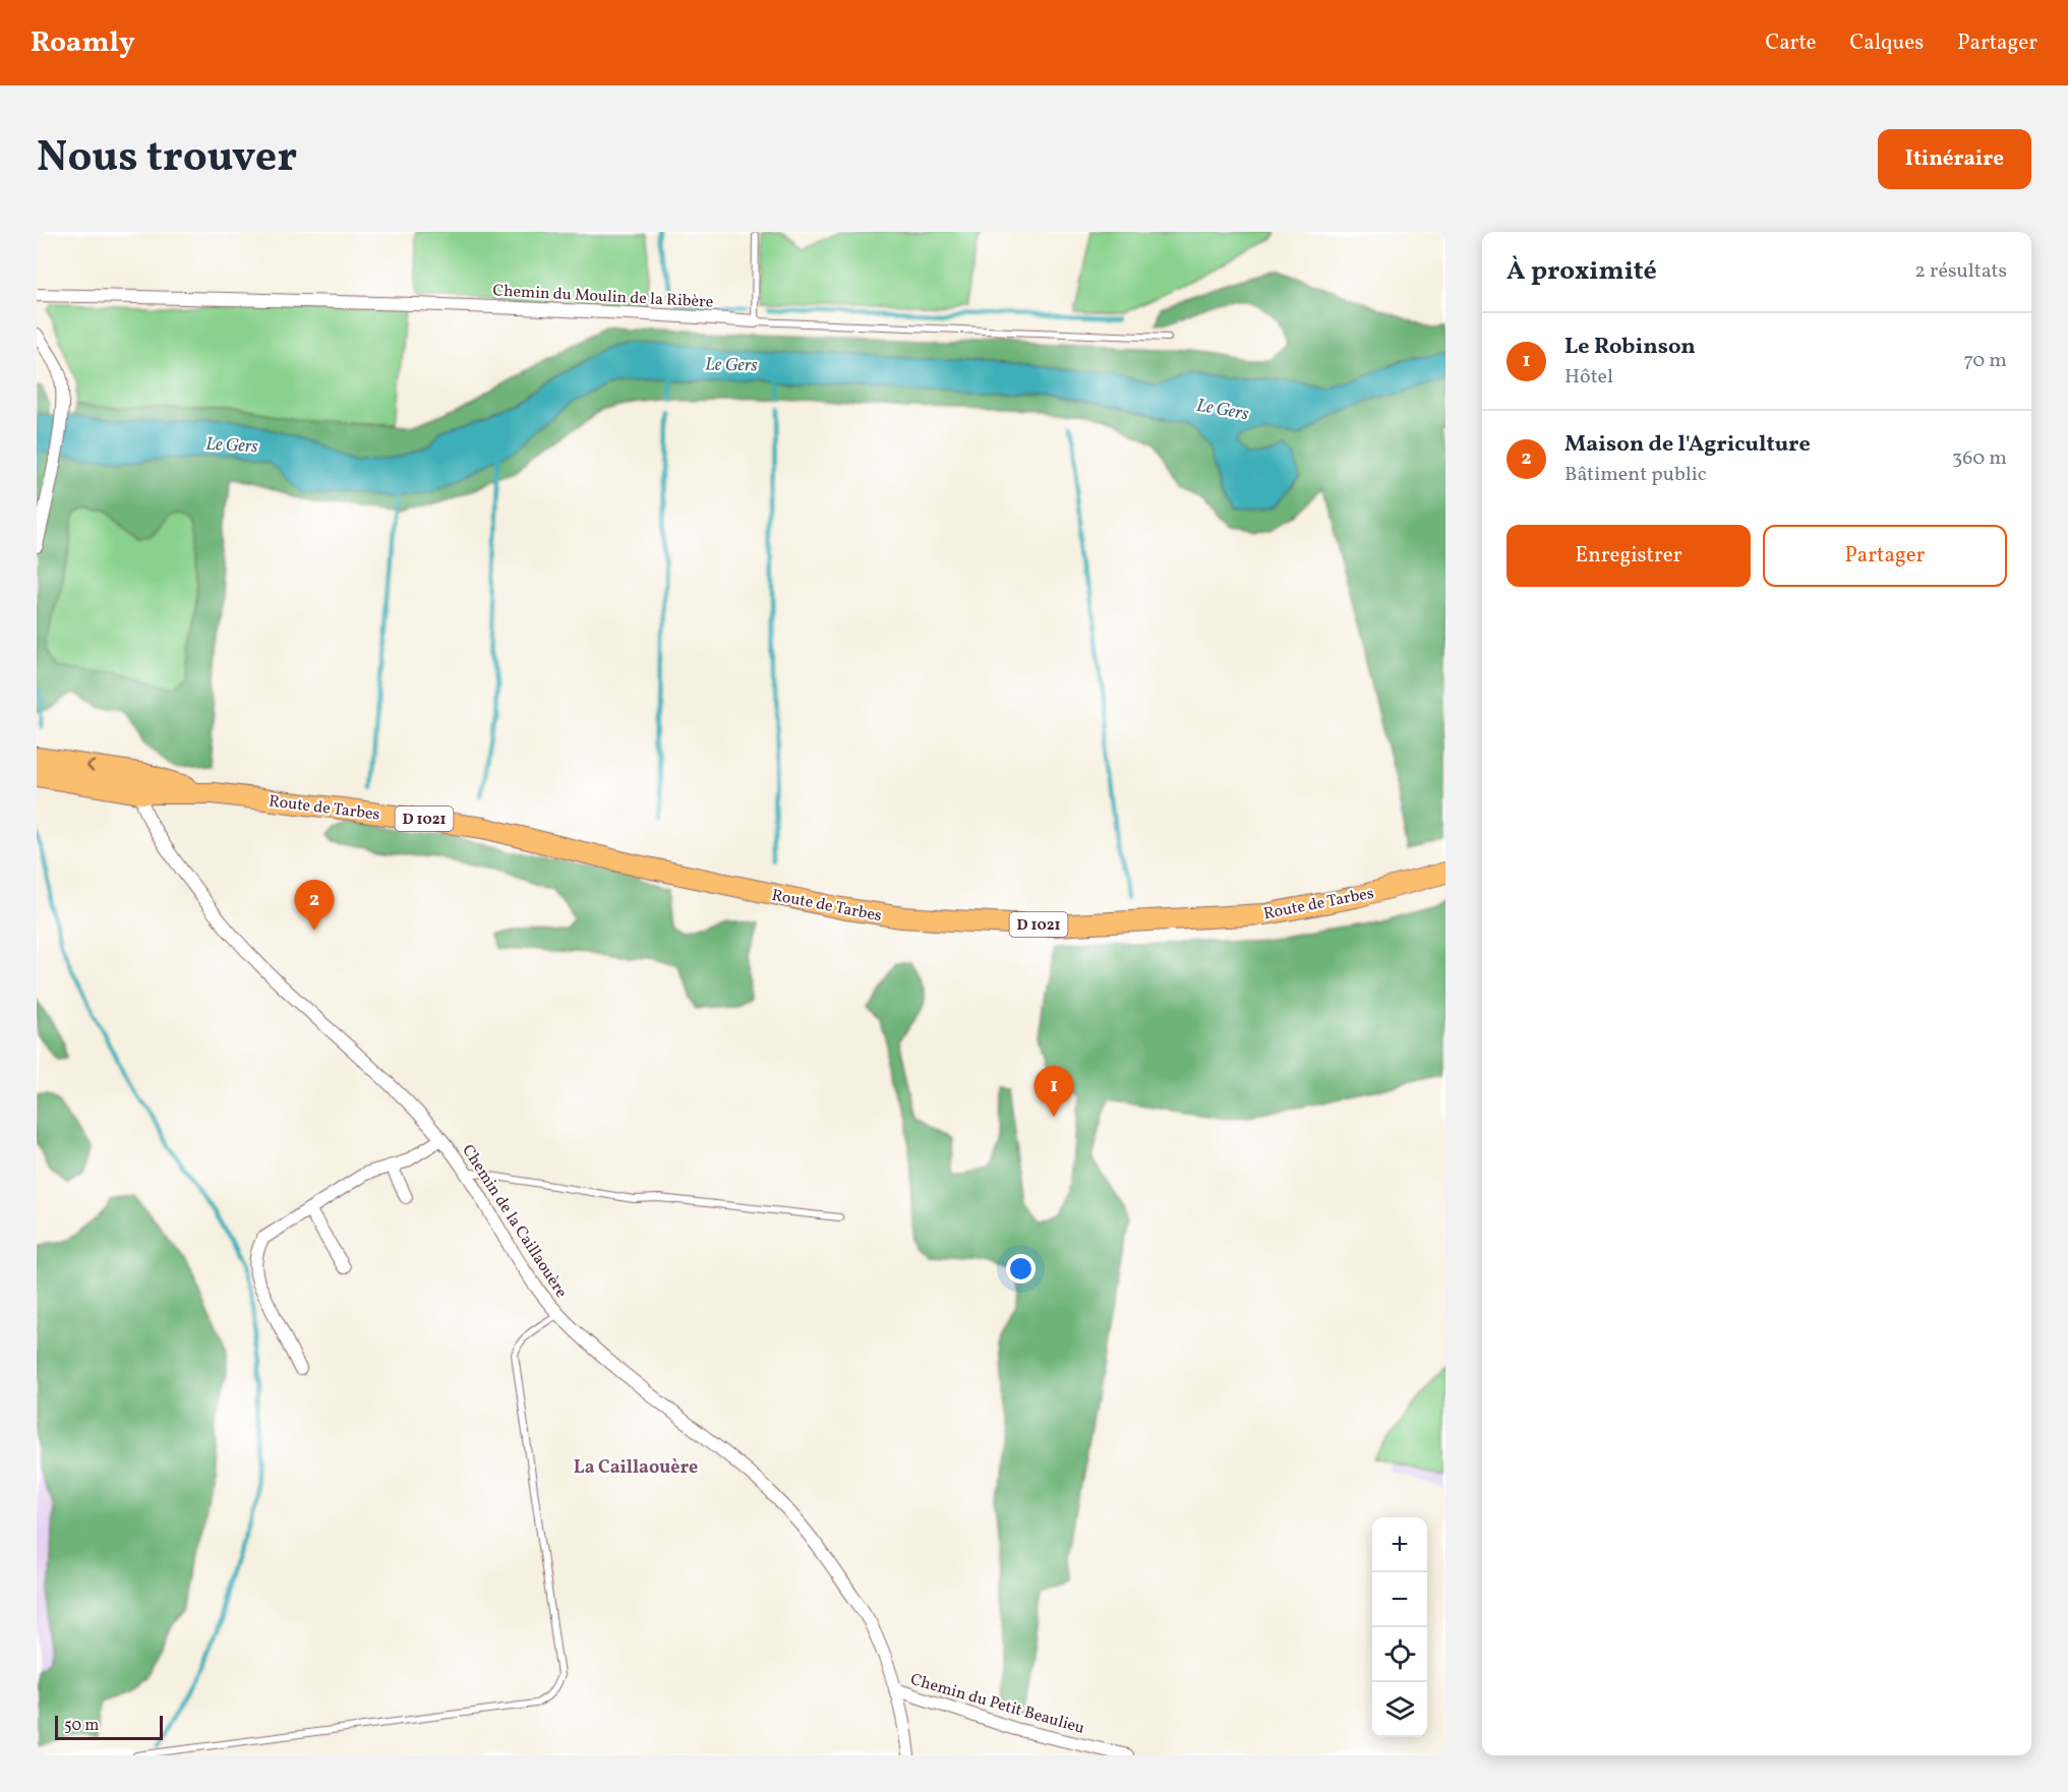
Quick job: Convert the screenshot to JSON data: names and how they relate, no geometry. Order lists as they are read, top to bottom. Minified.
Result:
{"streets":{"main road":["Route de Tarbes","D 1021"],"street":["Chemin du Moulin de la Ribère","Chemin de la Caillaouère","Chemin du Petit Beaulieu"]},"crossings":[["Route de Tarbes","D 1021"],["Route de Tarbes","Chemin de la Caillaouère"],["D 1021","Chemin de la Caillaouère"],["Chemin de la Caillaouère","Chemin du Petit Beaulieu"]],"districts":["La Caillaouère"],"water":["Le Gers"],"scale_bar":"50 m","page":{"header":"Roamly","nav":["Carte","Calques","Partager"],"title":"Nous trouver","buttons":["Itinéraire",["Enregistrer","Partager"]],"heading":["À proximité","2 résultats"],"list":[{"mark":"1","name":"Le Robinson","note":"Hôtel","value":"70 m"},{"mark":"2","name":"Maison de l'Agriculture","note":"Bâtiment public","value":"360 m"}],"pins":["2","1"],"map_buttons":["+","−"],"scale":"50 m"}}
